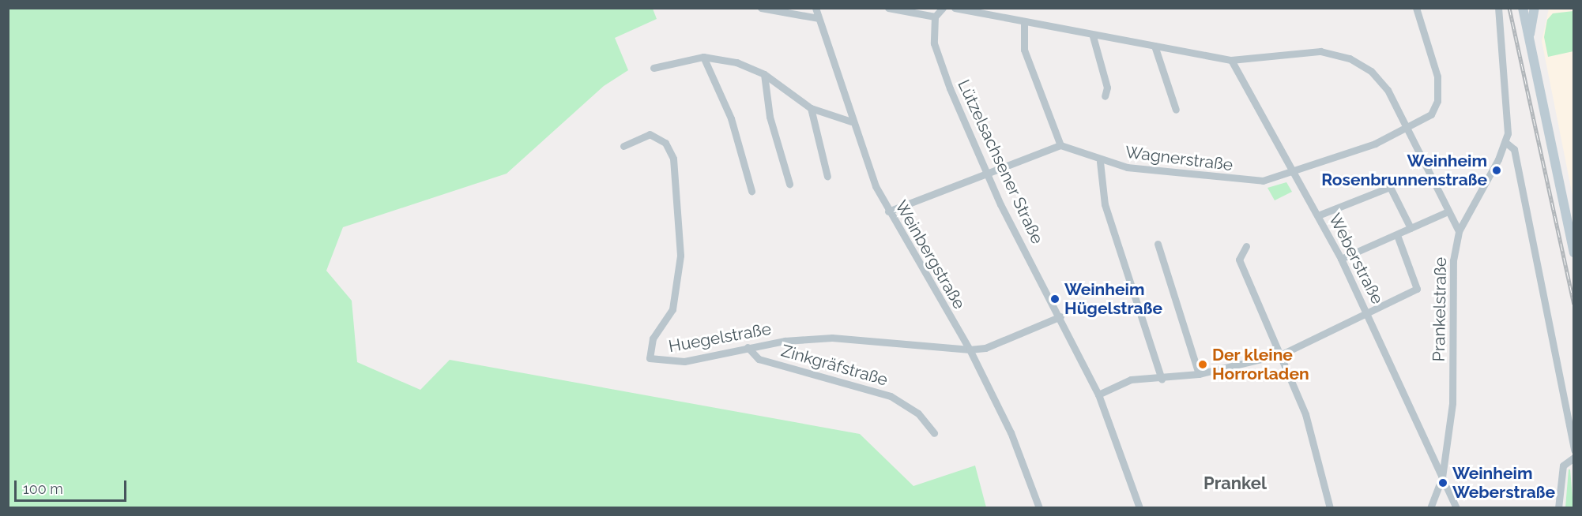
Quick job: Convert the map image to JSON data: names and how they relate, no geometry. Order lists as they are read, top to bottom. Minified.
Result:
{"streets":{"street":["Wagnerstraße","Lützelsachsener Straße","Weinbergstraße","Weberstraße","Prankelstraße","Huegelstraße","Zinkgräfstraße"]},"crossings":[["Wagnerstraße","Weberstraße"],["Lützelsachsener Straße","Huegelstraße"],["Weinbergstraße","Huegelstraße"],["Weberstraße","Prankelstraße"],["Huegelstraße","Zinkgräfstraße"]],"districts":["Prankel"],"places":["Weinheim Rosenbrunnenstraße","Weinheim Hügelstraße","Der kleine Horrorladen","Weinheim Weberstraße"],"scale_bar":"100 m"}
